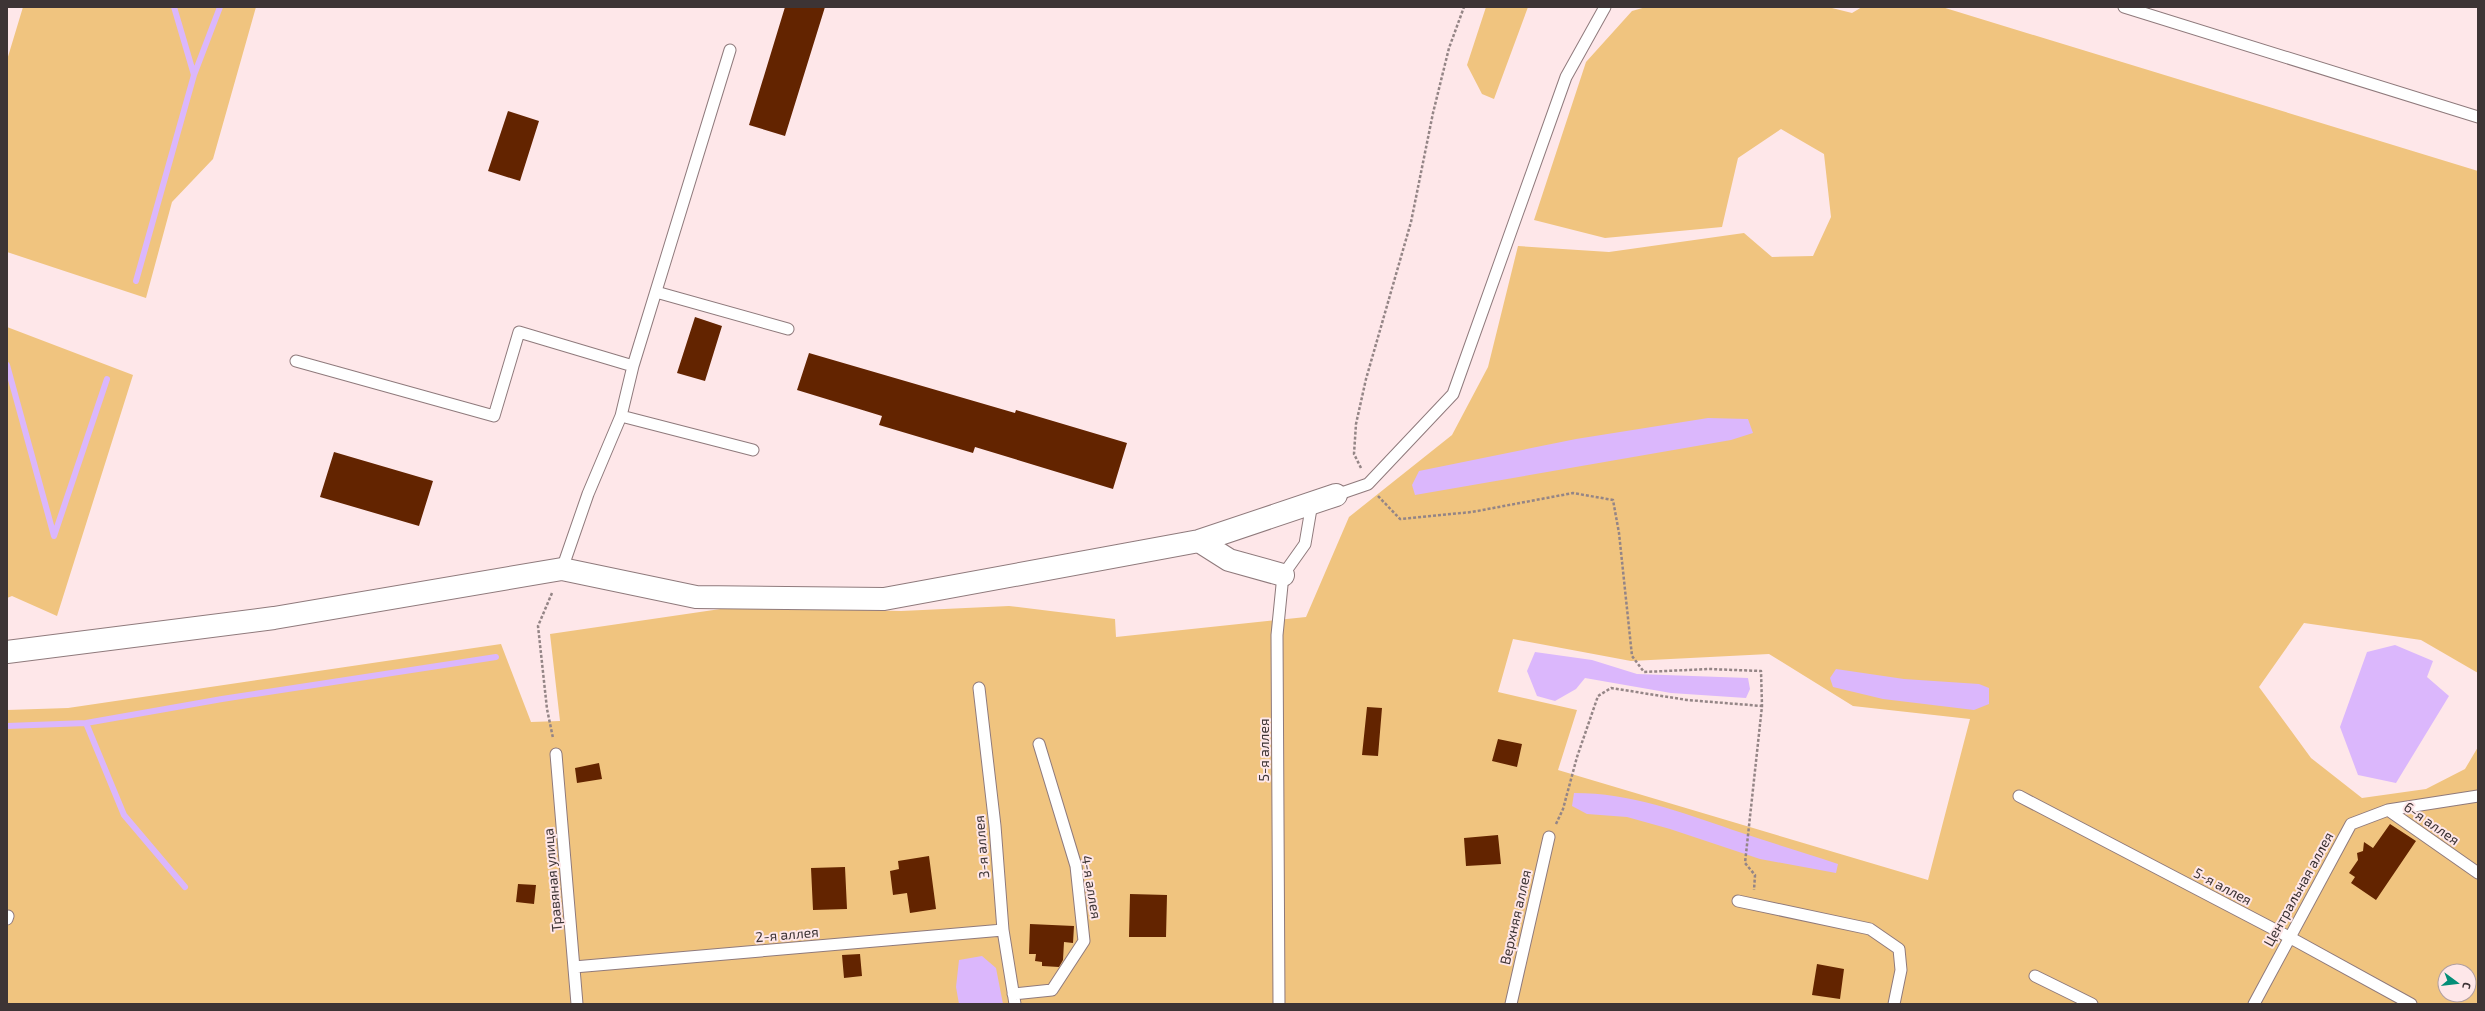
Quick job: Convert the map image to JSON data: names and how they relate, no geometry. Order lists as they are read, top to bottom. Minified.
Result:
{"streets":{"lane":["5-я аллея","6-я аллея","3-я аллея","Травяная улица","4-я аллея","Центральная аллея","Верхняя аллея","2-я аллея"]},"crossings":[["5-я аллея","Центральная аллея"],["6-я аллея","Центральная аллея"],["3-я аллея","4-я аллея"],["3-я аллея","2-я аллея"],["Травяная улица","2-я аллея"]],"north":"right"}
